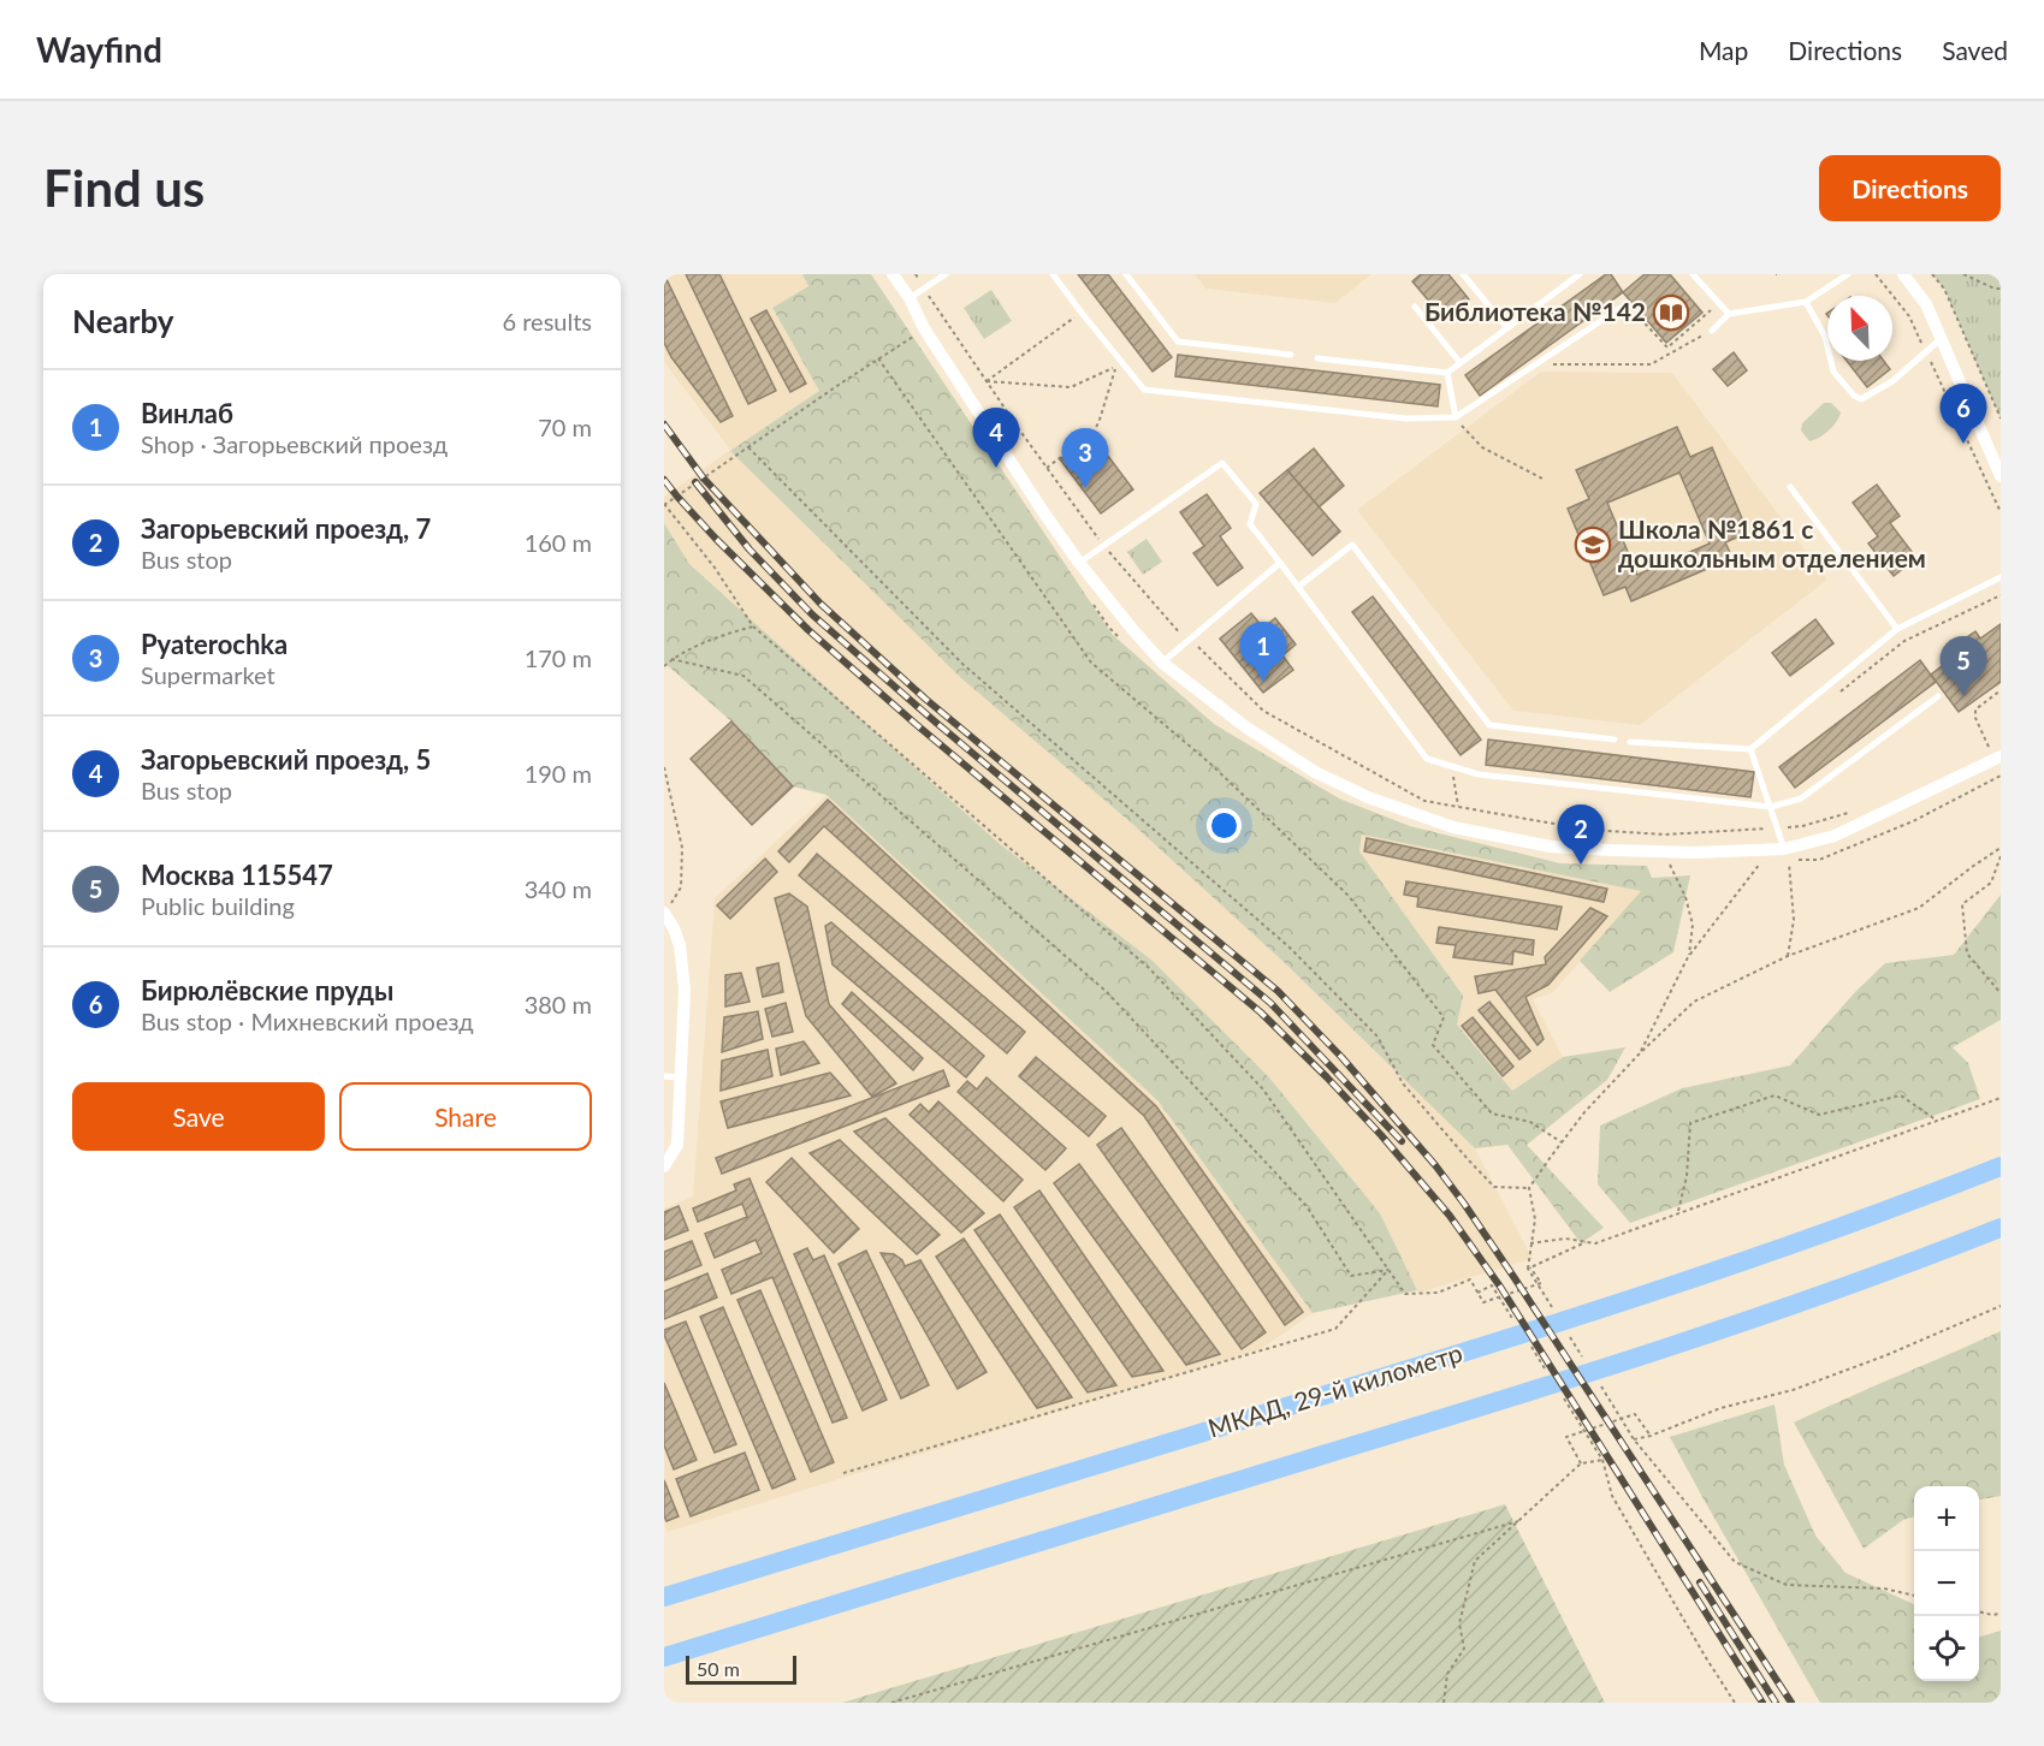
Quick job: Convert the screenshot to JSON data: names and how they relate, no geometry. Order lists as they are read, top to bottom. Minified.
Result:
{"streets":{"highway":["МКАД, 29-й километр"]},"places":{"library":["Библиотека №142"],"school or university":["Школа №1861 с дошкольным отделением"]},"scale_bar":"50 m","north":"top left","page":{"header":"Wayfind","nav":["Map","Directions","Saved"],"buttons":["Directions",["Save","Share"]],"title":"Find us","heading":["Nearby","6 results"],"list":[{"mark":"1","name":"Винлаб","note":"Shop · Загорьевский проезд","value":"70 m"},{"mark":"2","name":"Загорьевский проезд, 7","note":"Bus stop","value":"160 m"},{"mark":"3","name":"Pyaterochka","note":"Supermarket","value":"170 m"},{"mark":"4","name":"Загорьевский проезд, 5","note":"Bus stop","value":"190 m"},{"mark":"5","name":"Москва 115547","note":"Public building","value":"340 m"},{"mark":"6","name":"Бирюлёвские пруды","note":"Bus stop · Михневский проезд","value":"380 m"}],"pins":["6","4","3","1","5","2"],"map_buttons":["+","−"],"scale":"50 m"}}
